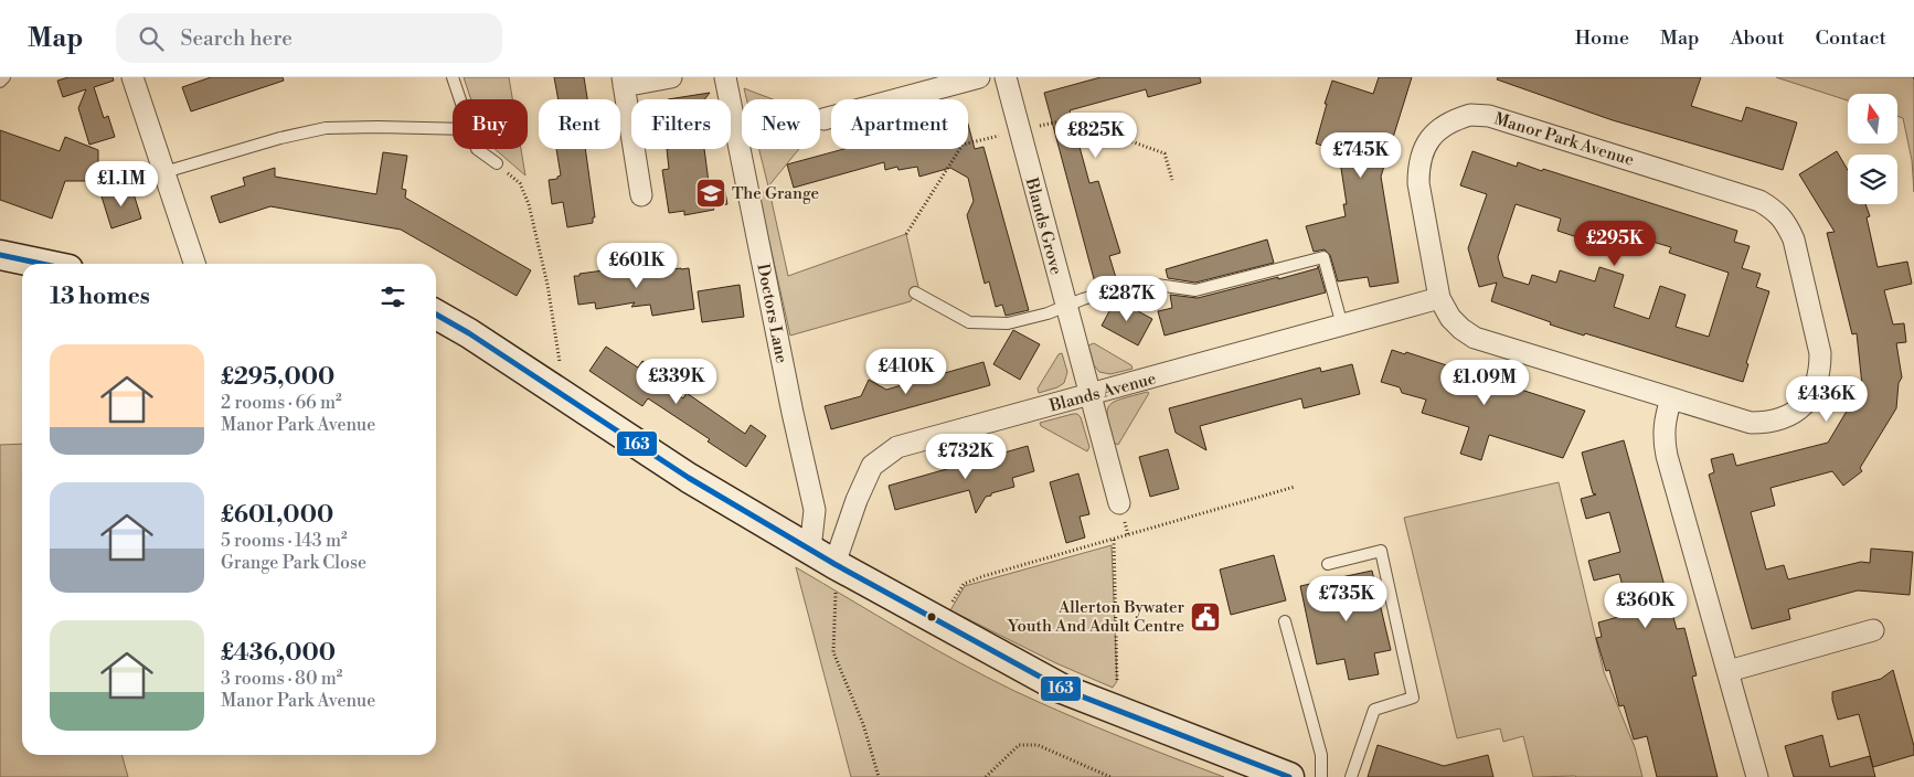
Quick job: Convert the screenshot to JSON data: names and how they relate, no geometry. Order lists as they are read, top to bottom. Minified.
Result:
{"streets":{"street":["Manor Park Avenue","Blands Grove","Doctors Lane","Blands Avenue"]},"crossings":[["Manor Park Avenue","Blands Avenue"],["Blands Grove","Blands Avenue"]],"places":{"school or university":["The Grange"],"public building":["Allerton Bywater Youth And Adult Centre"]},"lines":["transit line 163"],"north":"top","page":{"header":"Map","search":"Search here","nav":["Home","Map","About","Contact"],"chip":["Buy","Rent","Filters","New","Apartment"],"price":["£825K","£745K","£1.1M","£295K","£601K","£287K","£410K","£339K","£1.09M","£436K","£732K","£735K","£360K"],"heading":"13 homes","list":[{"name":"£295,000","note":"2 rooms · 66 m² · Manor Park Avenue"},{"name":"£601,000","note":"5 rooms · 143 m² · Grange Park Close"},{"name":"£436,000","note":"3 rooms · 80 m² · Manor Park Avenue"}]}}
